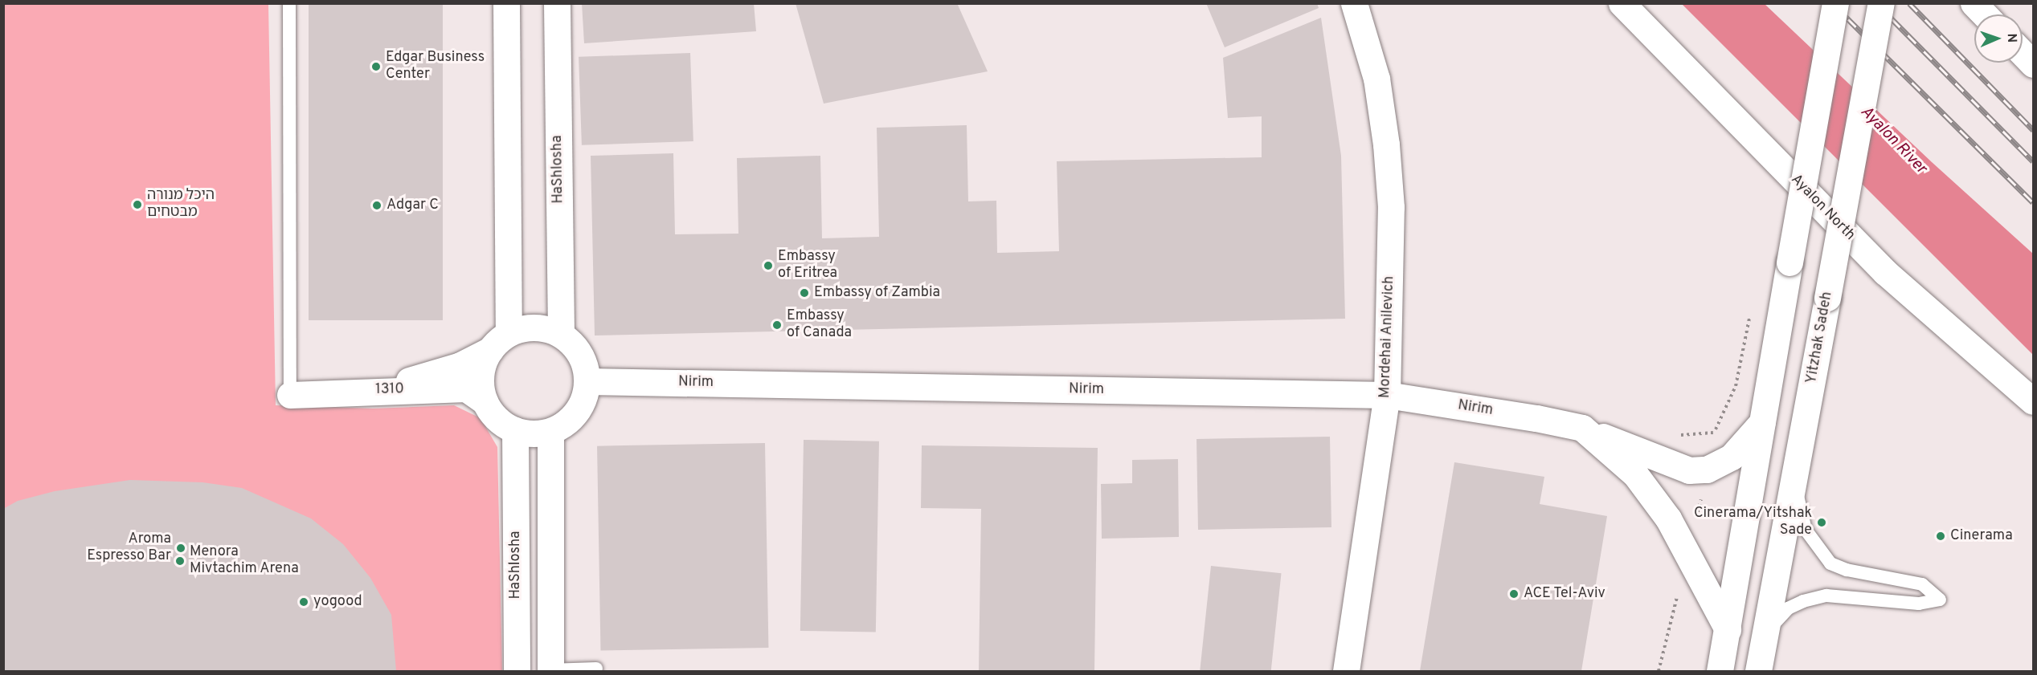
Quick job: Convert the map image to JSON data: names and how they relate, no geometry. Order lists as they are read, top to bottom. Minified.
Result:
{"streets":{"main road":["HaShlosha","Ayalon North","Mordehai Anilevich","Yitzhak Sadeh","Nirim","1310"]},"crossings":[["HaShlosha","Nirim"],["HaShlosha","1310"],["Mordehai Anilevich","Nirim"],["Nirim","1310"]],"water":["Ayalon River"],"places":["Edgar Business Center","היכל מנורה מבטחים","Adgar C","Embassy of Eritrea","Embassy of Zambia","Embassy of Canada","Cinerama/Yitshak Sade","Cinerama","Aroma Espresso Bar","Menora Mivtachim Arena","ACE Tel-Aviv","yogood"],"north":"right"}
